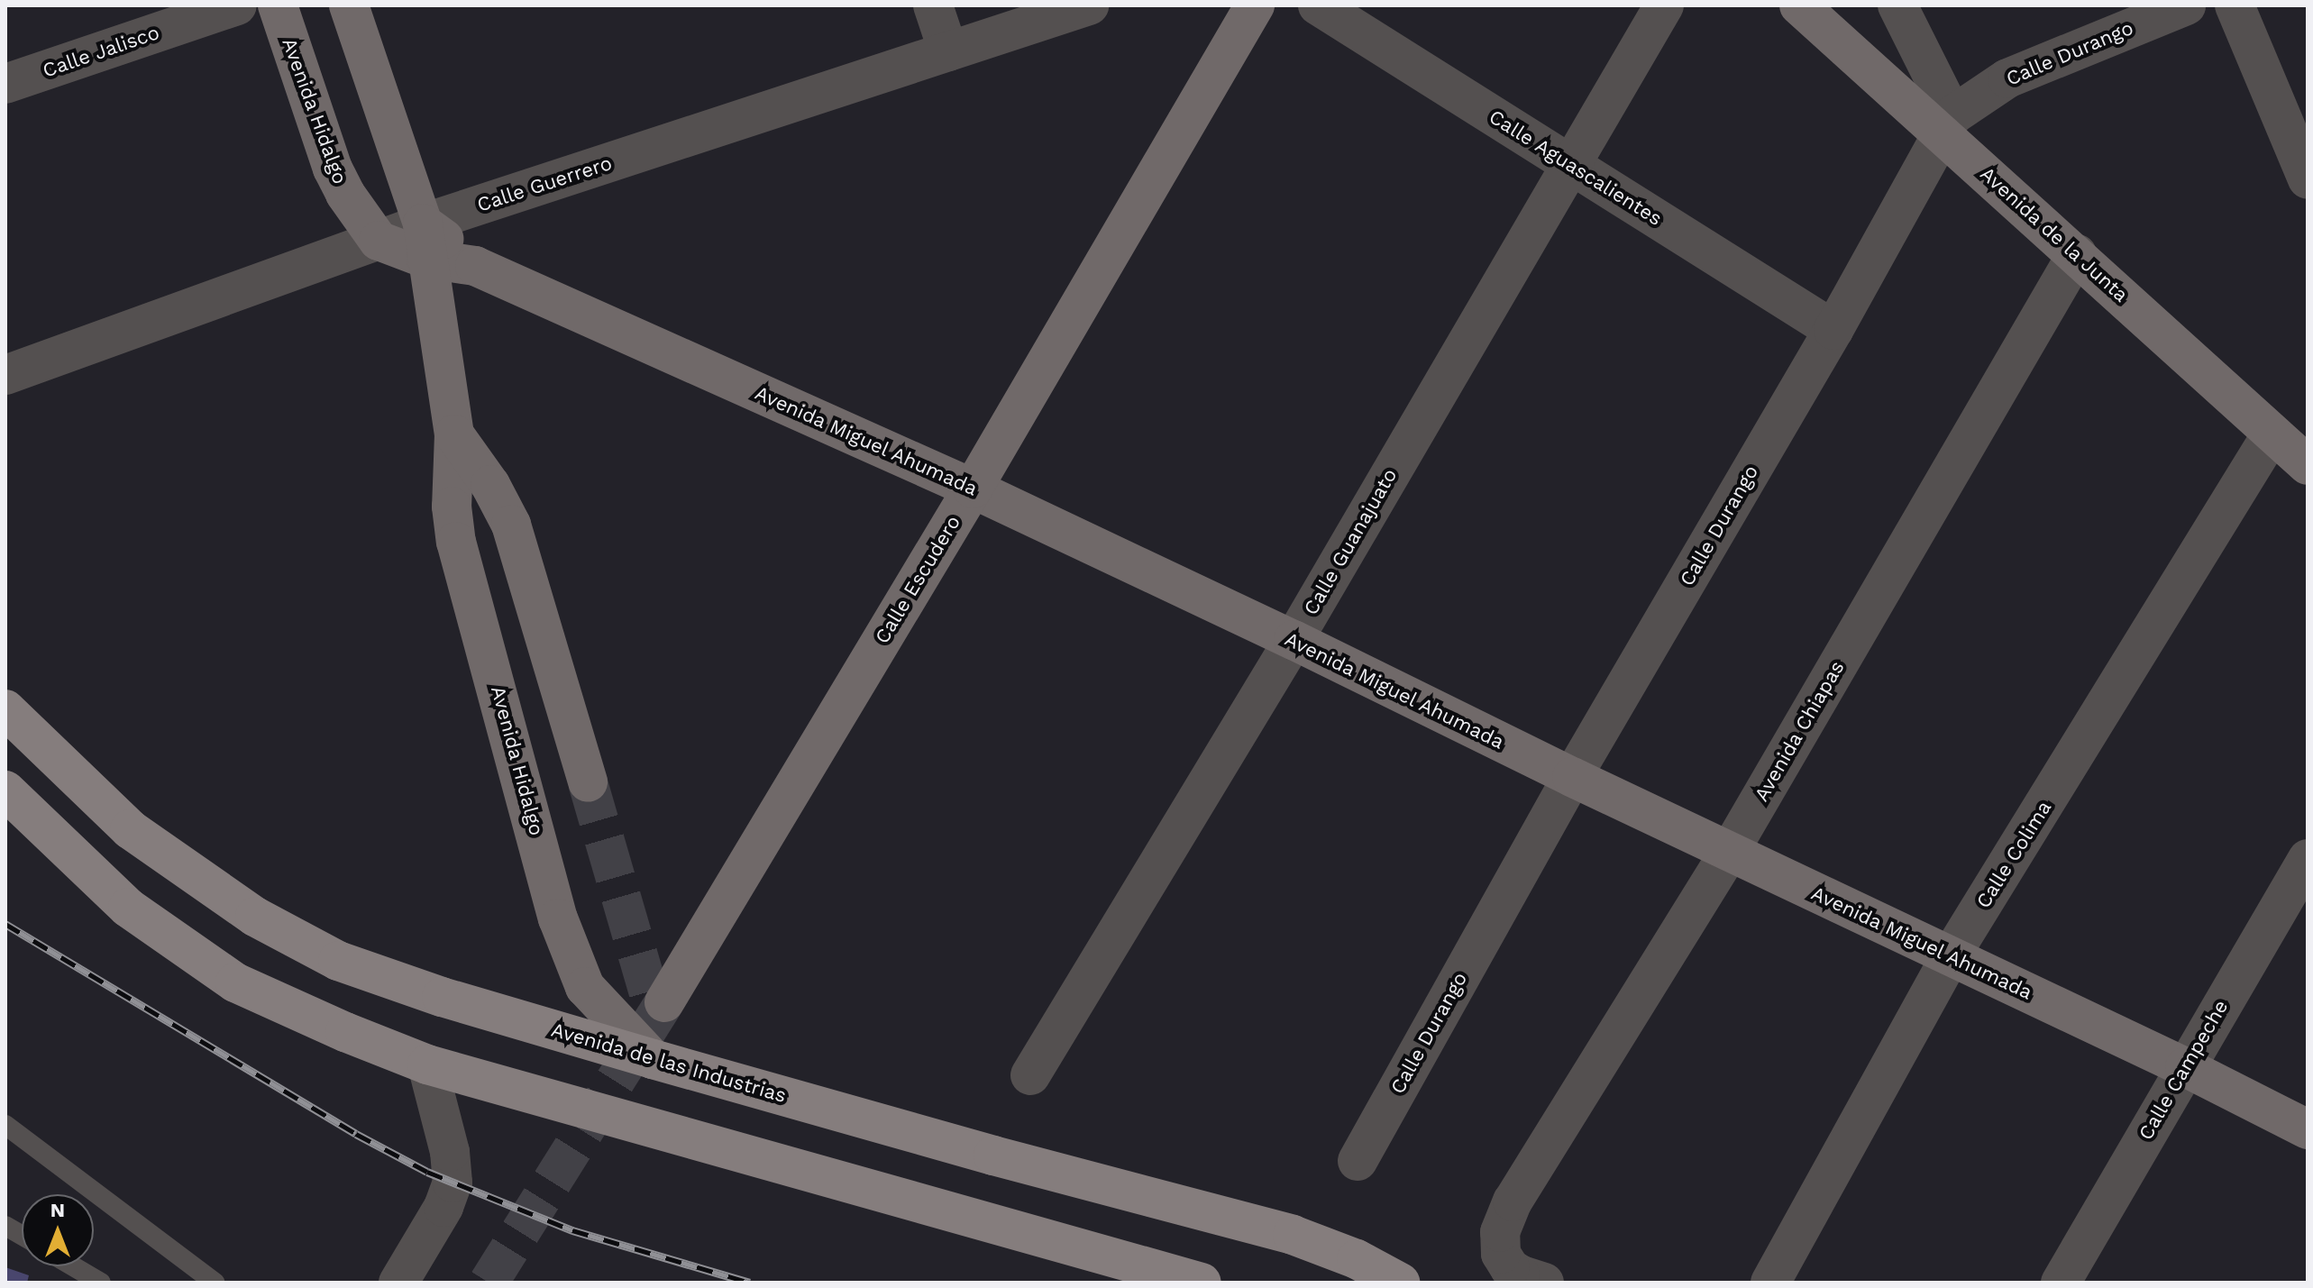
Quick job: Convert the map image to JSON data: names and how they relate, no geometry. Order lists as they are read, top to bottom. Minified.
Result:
{"streets":{"main road":["Avenida de las Industrias"],"street":["Calle Jalisco","Calle Durango","Avenida Hidalgo","Calle Aguascalientes","Calle Guerrero","Avenida de la Junta","Avenida Miguel Ahumada","Calle Guanajuato","Calle Escudero","Avenida Chiapas","Calle Colima","Calle Campeche"]},"crossings":[["Calle Durango","Calle Aguascalientes"],["Calle Durango","Avenida de la Junta"],["Calle Durango","Avenida Miguel Ahumada"],["Avenida Hidalgo","Calle Guerrero"],["Avenida Hidalgo","Avenida Miguel Ahumada"],["Avenida Hidalgo","Avenida de las Industrias"],["Calle Aguascalientes","Calle Guanajuato"],["Calle Guerrero","Avenida Miguel Ahumada"],["Avenida de la Junta","Avenida Chiapas"],["Avenida de la Junta","Calle Colima"],["Avenida Miguel Ahumada","Calle Guanajuato"],["Avenida Miguel Ahumada","Calle Escudero"],["Avenida Miguel Ahumada","Avenida Chiapas"],["Avenida Miguel Ahumada","Calle Colima"],["Avenida Miguel Ahumada","Calle Campeche"]],"north":"top"}
